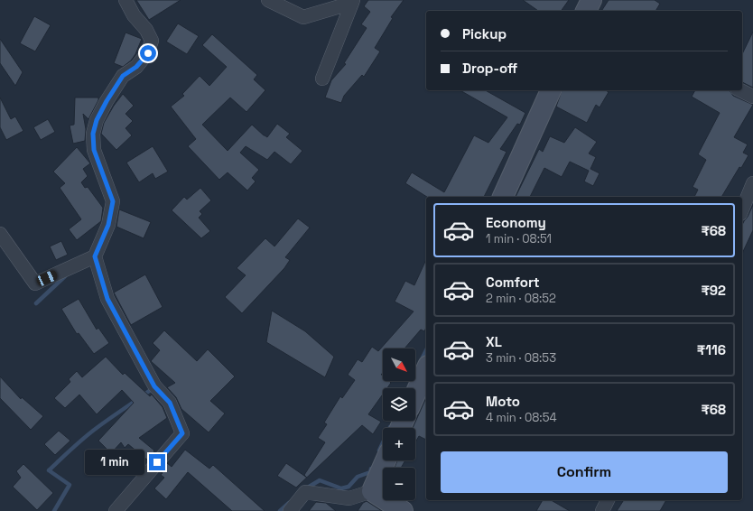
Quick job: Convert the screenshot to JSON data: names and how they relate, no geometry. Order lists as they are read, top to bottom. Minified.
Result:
{"north":"bottom right","page":{"banner":["Pickup","Drop-off"],"list":[{"name":"Economy","note":"1 min · 08:51","value":"₹68"},{"name":"Comfort","note":"2 min · 08:52","value":"₹92"},{"name":"XL","note":"3 min · 08:53","value":"₹116"},{"name":"Moto","note":"4 min · 08:54","value":"₹68"}],"map_buttons":["+","−"],"buttons":"Confirm","bubble":"1 min"}}
